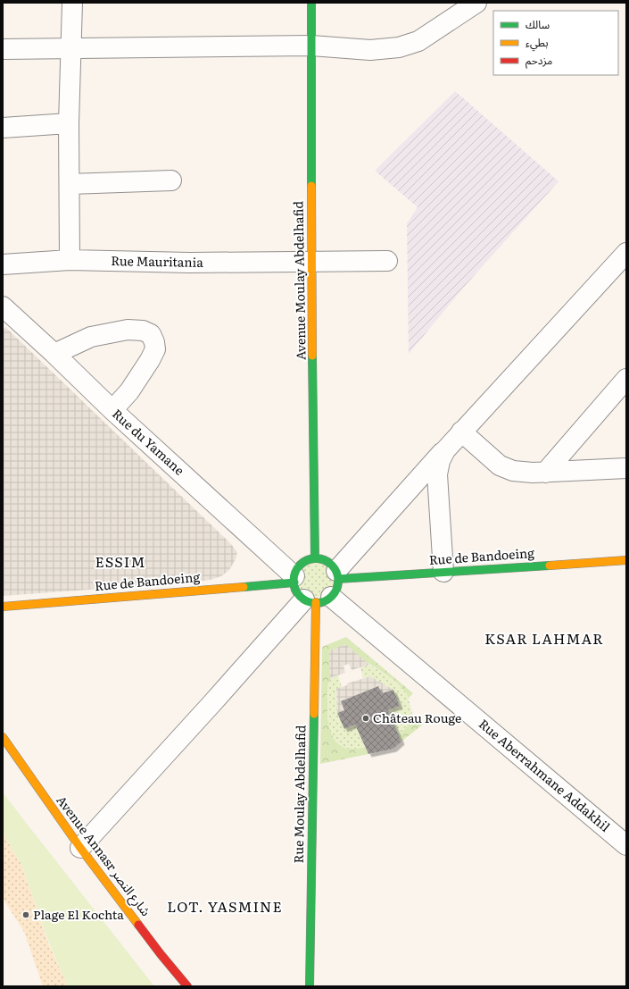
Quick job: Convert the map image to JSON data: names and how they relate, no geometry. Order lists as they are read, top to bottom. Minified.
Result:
{"streets":{"street":["Rue Mauritania","Avenue Moulay Abdelhafid","Rue du Yamane","Rue de Bandoeing","Rue Aberrahmane Addakhil","Rue Moulay Abdelhafid","Avenue Annasr شارع النصر"]},"crossings":[["Rue Mauritania","Avenue Moulay Abdelhafid"],["Avenue Moulay Abdelhafid","Rue du Yamane"],["Avenue Moulay Abdelhafid","Rue de Bandoeing"],["Avenue Moulay Abdelhafid","Rue Aberrahmane Addakhil"],["Avenue Moulay Abdelhafid","Rue Moulay Abdelhafid"],["Rue du Yamane","Rue de Bandoeing"],["Rue du Yamane","Rue Aberrahmane Addakhil"],["Rue du Yamane","Rue Moulay Abdelhafid"],["Rue de Bandoeing","Rue Aberrahmane Addakhil"],["Rue de Bandoeing","Rue Moulay Abdelhafid"],["Rue Aberrahmane Addakhil","Rue Moulay Abdelhafid"]],"districts":["ESSIM","KSAR LAHMAR","LOT. YASMINE"],"places":["Château Rouge","Plage El Kochta"],"legend":["سالك","بطيء","مزدحم"]}
